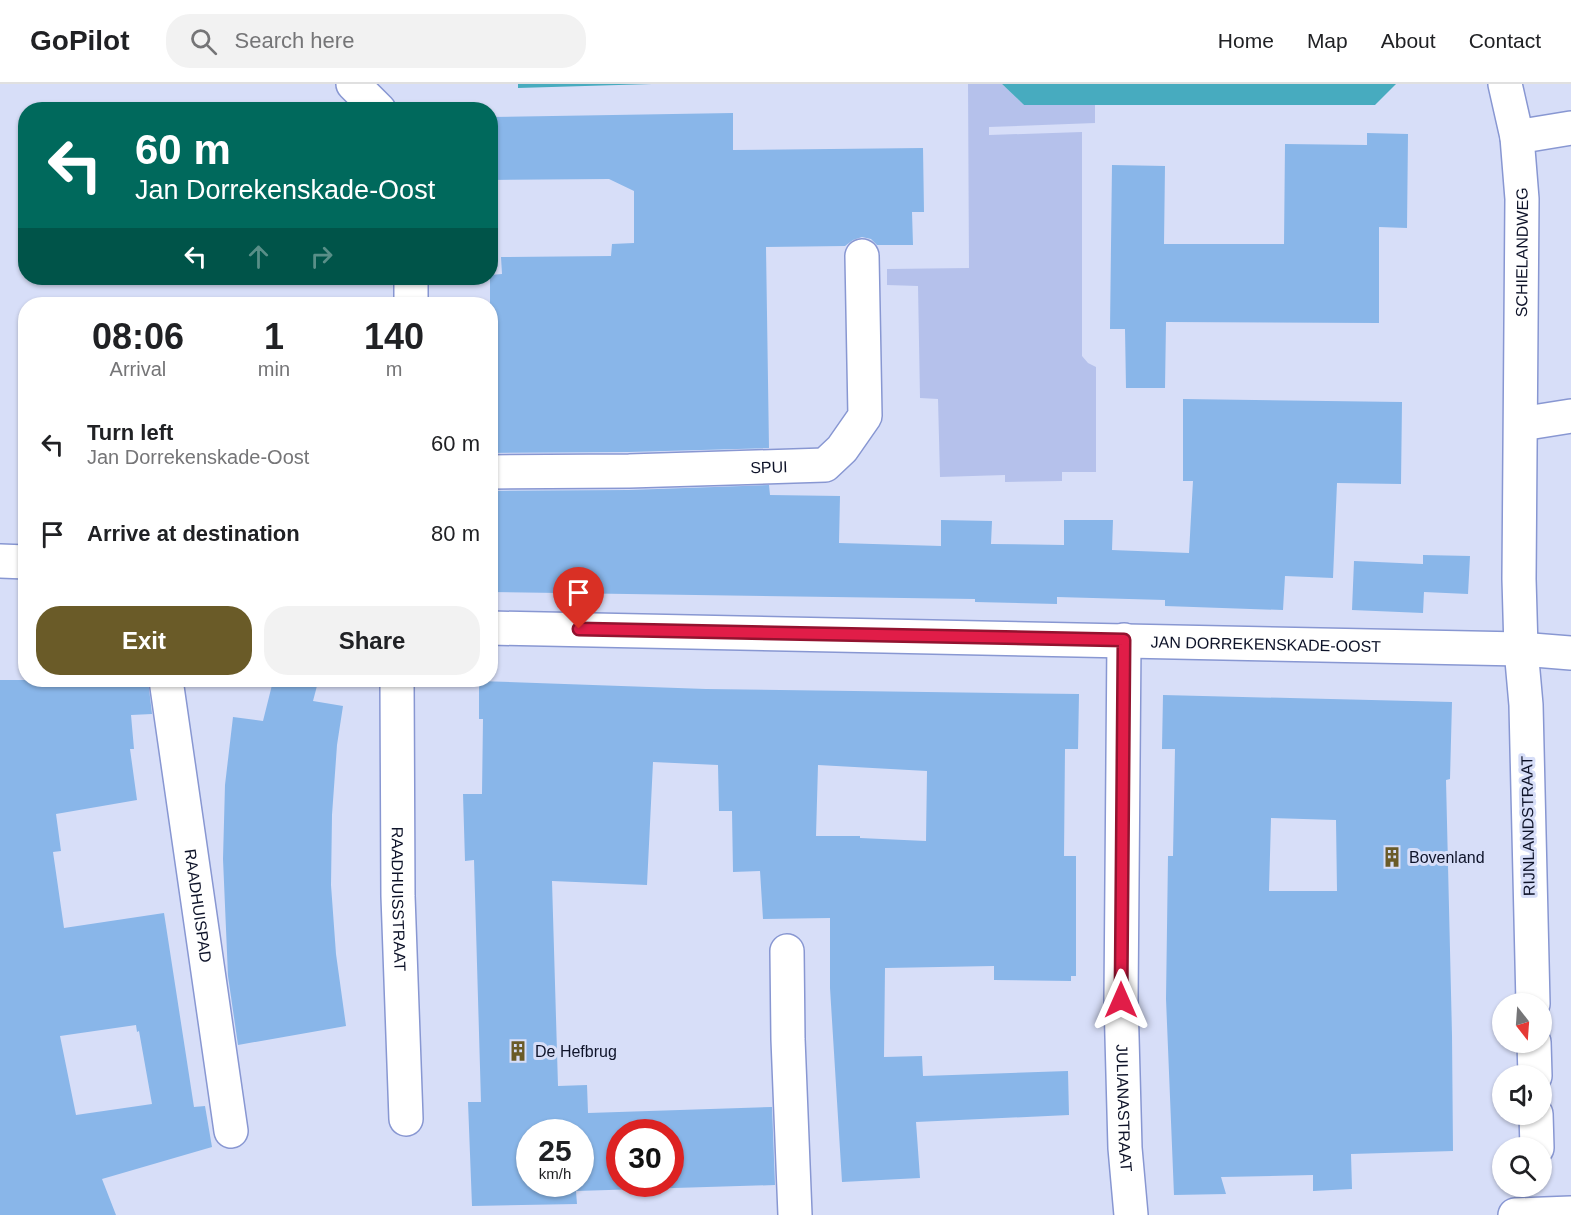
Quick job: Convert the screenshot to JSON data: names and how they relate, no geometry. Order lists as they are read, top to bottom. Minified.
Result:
{"streets":{"street":["SCHIELANDWEG","SPUI","JAN DORREKENSKADE-OOST","RIJNLANDSTRAAT","RAADHUISSTRAAT","RAADHUISPAD","JULIANASTRAAT"]},"crossings":[["SCHIELANDWEG","JAN DORREKENSKADE-OOST"],["SCHIELANDWEG","RIJNLANDSTRAAT"],["JAN DORREKENSKADE-OOST","RIJNLANDSTRAAT"],["JAN DORREKENSKADE-OOST","JULIANASTRAAT"]],"places":{"building":["Bovenland","De Hefbrug"]},"north":"bottom","page":{"header":"GoPilot","search":"Search here","nav":["Home","Map","About","Contact"],"turn":["60 m","Jan Dorrekenskade-Oost"],"eta":["08:06","Arrival","1","min","140","m"],"list":[{"name":"Turn left","note":"Jan Dorrekenskade-Oost","value":"60 m"},{"name":"Arrive at destination","value":"80 m"}],"buttons":["Exit","Share"],"speed":"25 km/h","limit":"30"}}
